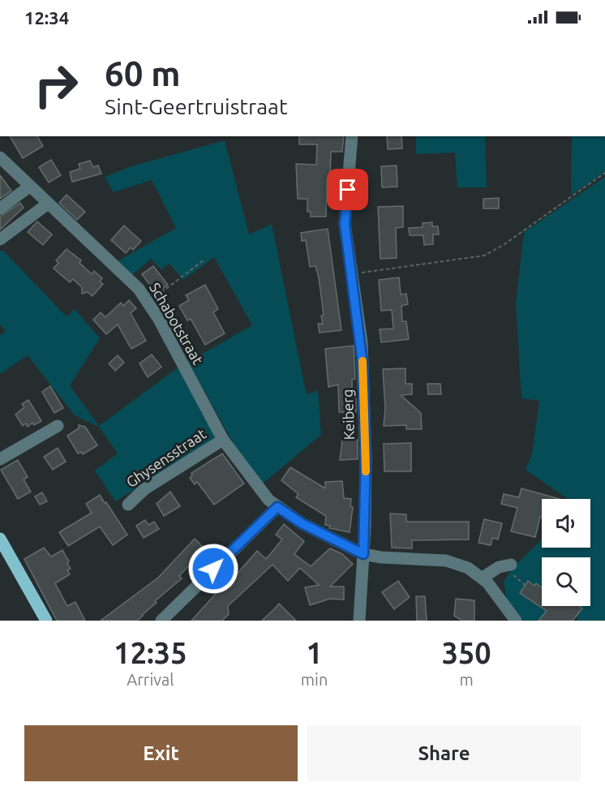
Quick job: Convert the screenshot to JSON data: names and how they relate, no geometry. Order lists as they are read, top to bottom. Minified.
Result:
{"streets":{"street":["Schabotstraat","Keiberg","Ghysensstraat"]},"crossings":[["Schabotstraat","Keiberg"],["Schabotstraat","Ghysensstraat"]],"page":{"status":"12:34","turn":["60 m","Sint-Geertruistraat"],"eta":["12:35","Arrival","1","min","350","m"],"buttons":["Exit","Share"]}}
